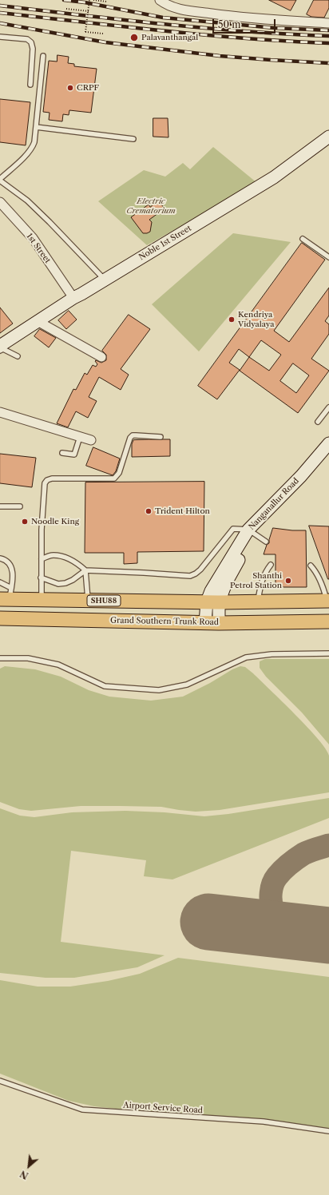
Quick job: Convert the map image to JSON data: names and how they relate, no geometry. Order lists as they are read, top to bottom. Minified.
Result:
{"streets":{"main road":["SHU88","Grand Southern Trunk Road"],"street":["Noble 1st Street","1st Street","Nanganallur Road"],"lane":["Airport Service Road"]},"crossings":[["Noble 1st Street","1st Street"],["Nanganallur Road","SHU88"]],"parks":["Electric Crematorium"],"places":["Palavanthangal","CRPF","Kendriya Vidyalaya","Trident Hilton","Noodle King","Shanthi Petrol Station"],"scale_bar":"50 m","north":"bottom left"}
